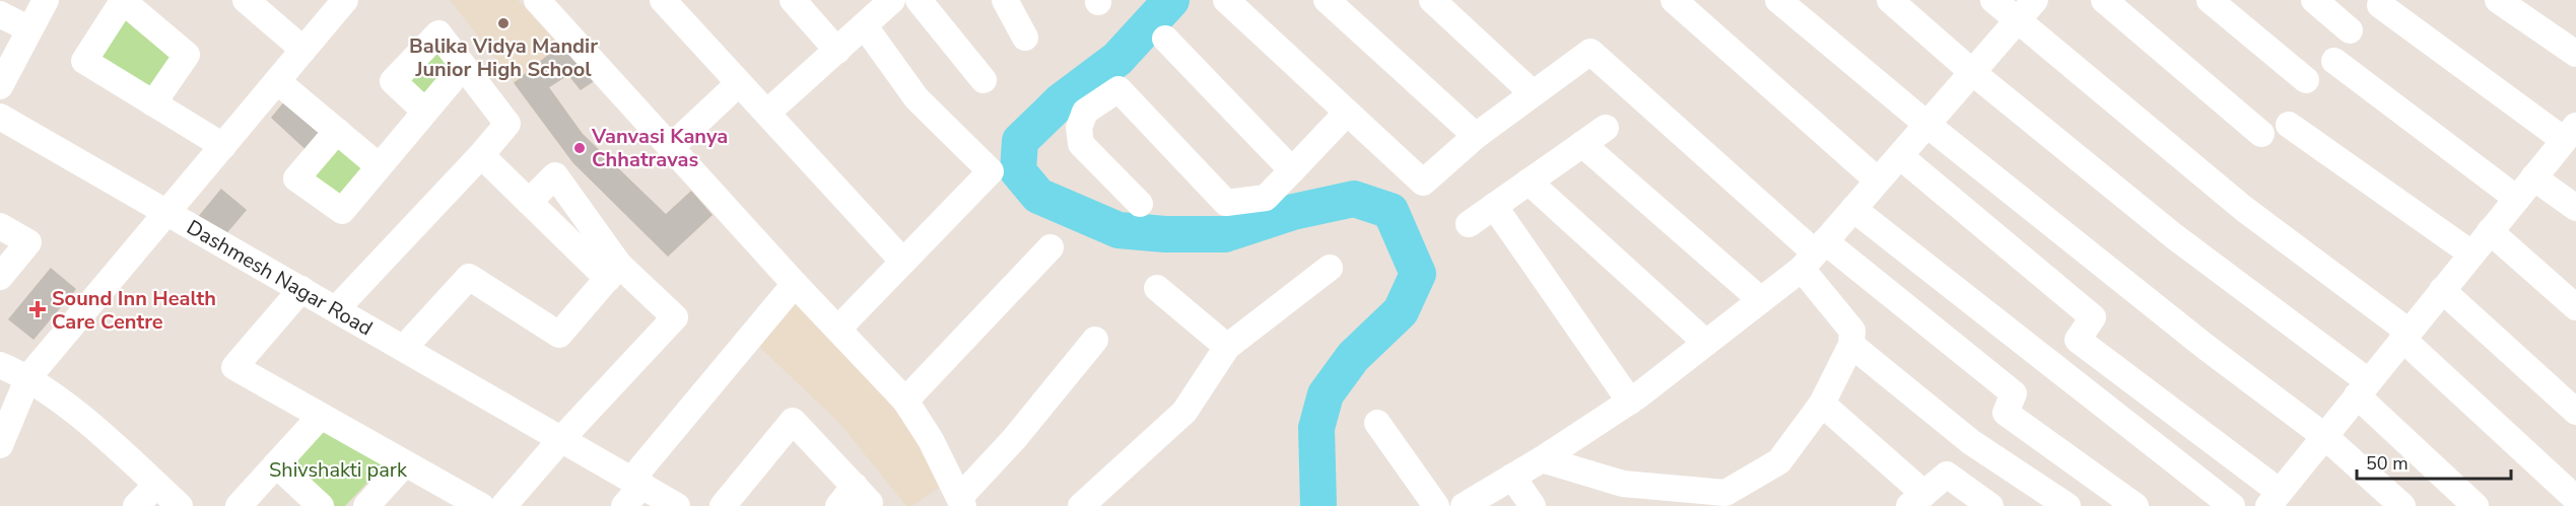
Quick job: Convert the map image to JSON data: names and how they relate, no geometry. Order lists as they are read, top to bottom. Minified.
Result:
{"streets":{"street":["Dashmesh Nagar Road"]},"parks":["Shivshakti park"],"places":{"other":["Balika Vidya Mandir Junior High School","Vanvasi Kanya Chhatravas"],"health":["Sound Inn Health Care Centre"]},"scale_bar":"50 m"}
